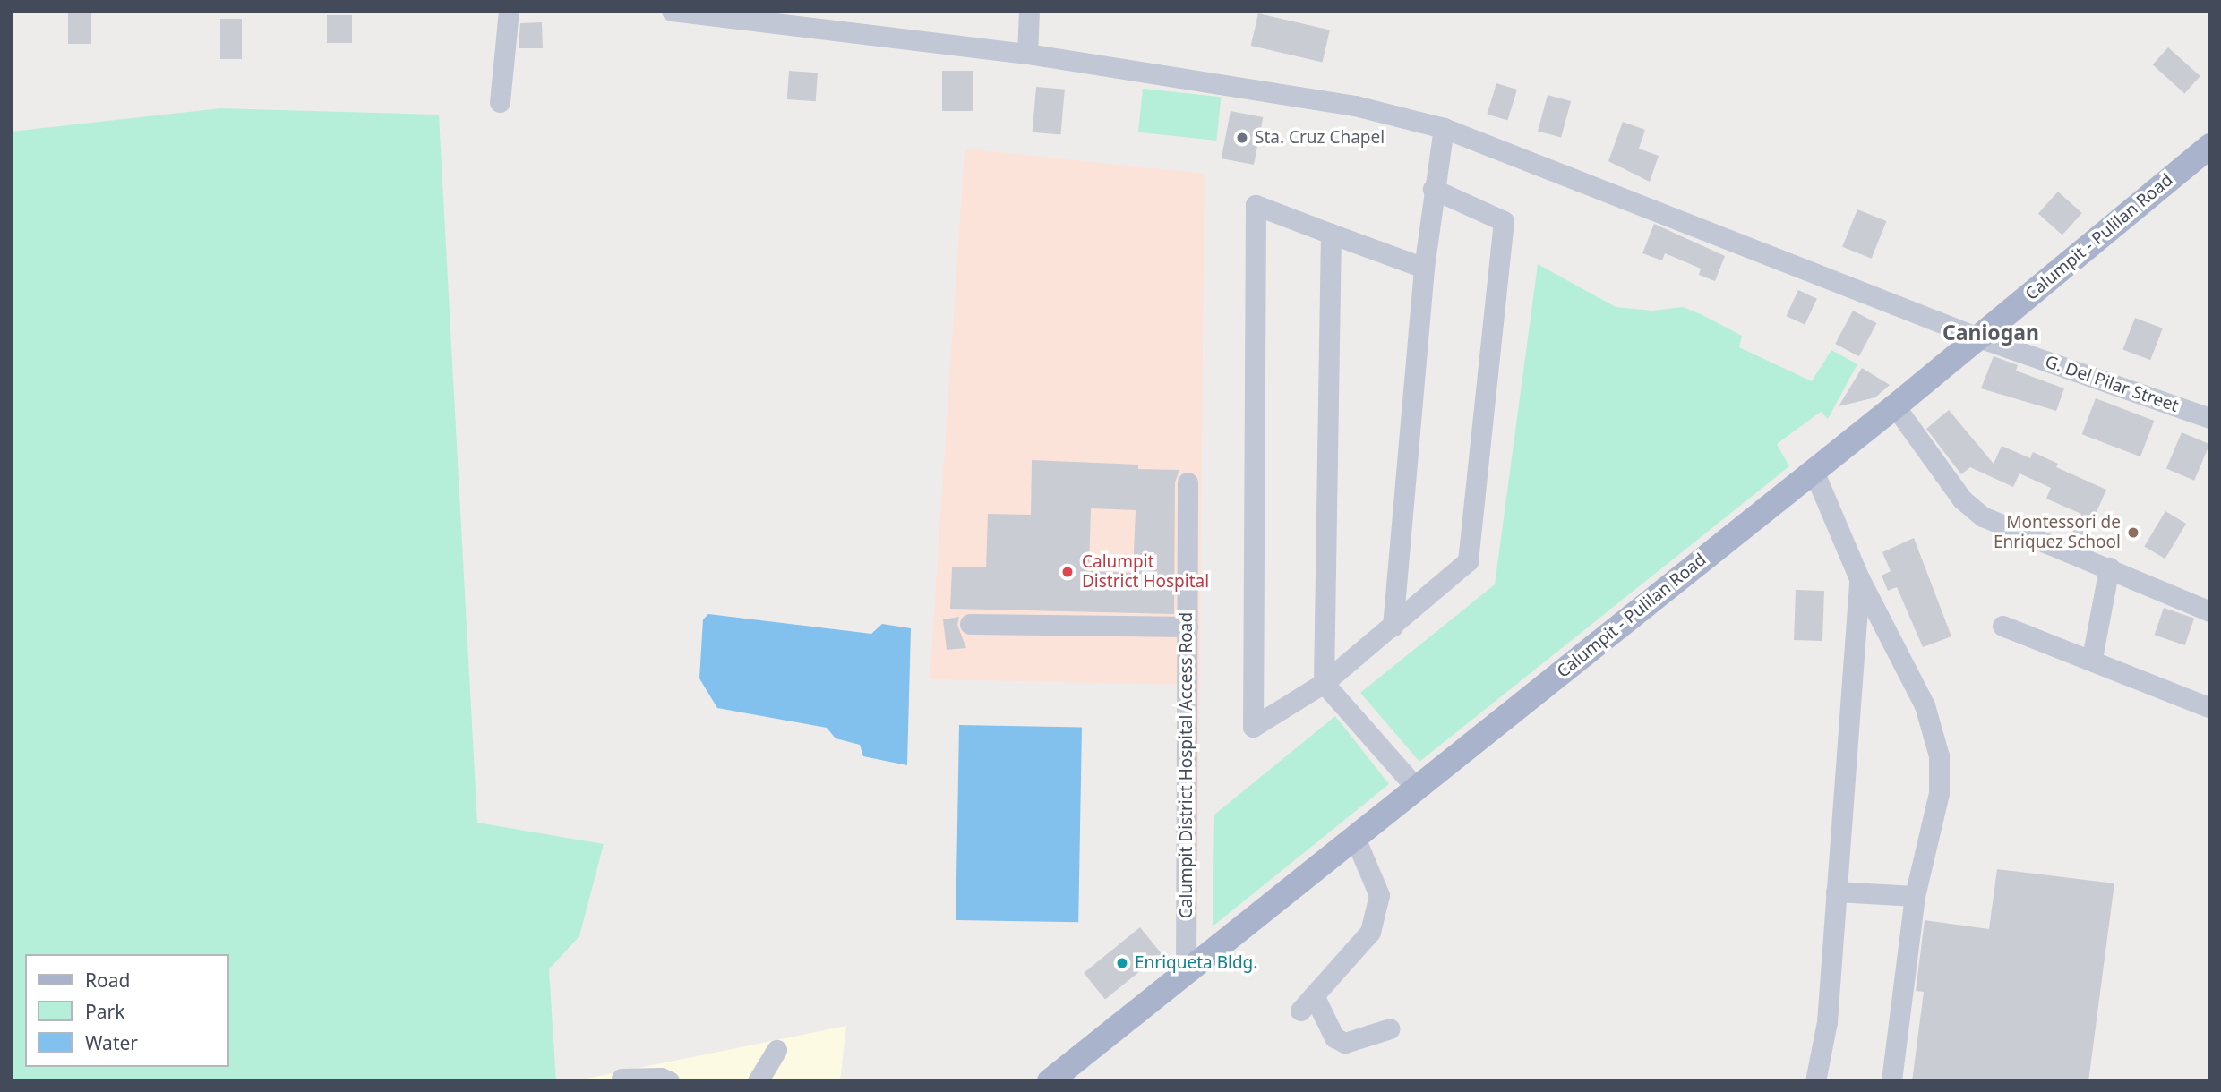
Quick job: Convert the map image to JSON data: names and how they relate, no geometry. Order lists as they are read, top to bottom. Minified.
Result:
{"streets":{"main road":["Calumpit - Pulilan Road"],"street":["G. Del Pilar Street","Calumpit District Hospital Access Road"]},"crossings":[["Calumpit - Pulilan Road","G. Del Pilar Street"],["Calumpit - Pulilan Road","Calumpit District Hospital Access Road"]],"districts":["Caniogan"],"places":["Sta. Cruz Chapel","Montessori de Enriquez School","Calumpit District Hospital","Enriqueta Bldg."],"legend":["Road","Park","Water"]}
